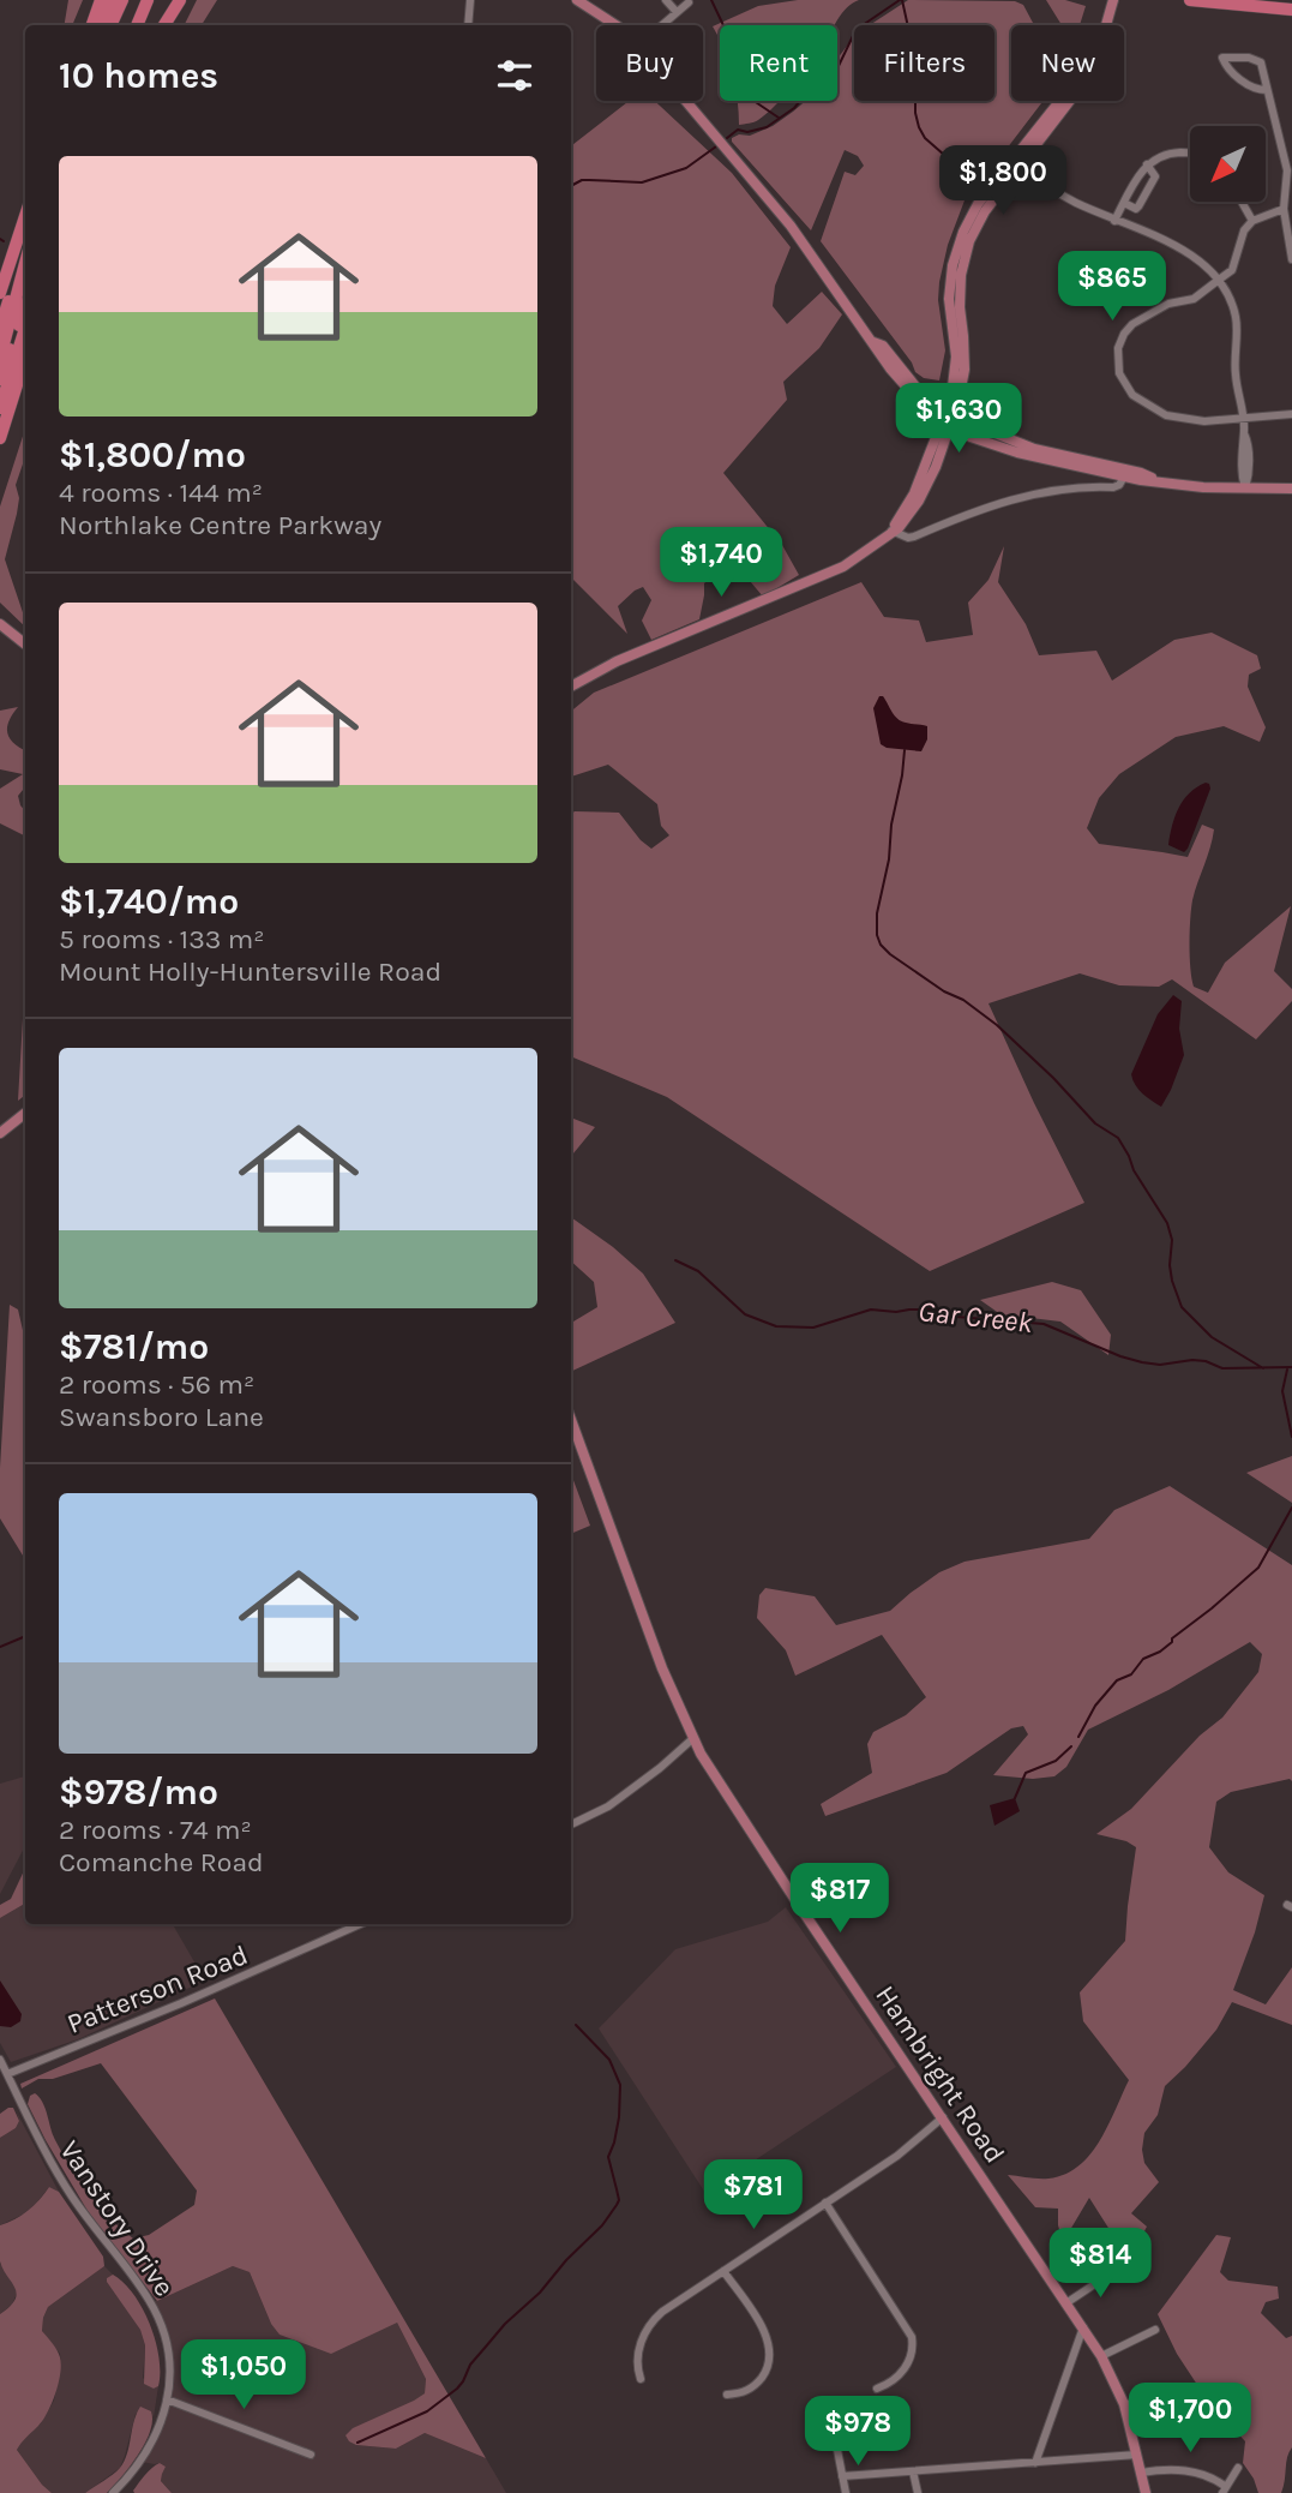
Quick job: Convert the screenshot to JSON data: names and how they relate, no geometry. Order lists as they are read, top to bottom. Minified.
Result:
{"streets":{"main road":["Hambright Road"],"street":["Patterson Road","Vanstory Drive"]},"crossings":[["Patterson Road","Vanstory Drive"]],"water":["Gar Creek"],"north":"bottom left","page":{"chip":["Buy","Rent","Filters","New"],"heading":"10 homes","list":[{"name":"$1,800/mo","note":"4 rooms · 144 m² · Northlake Centre Parkway"},{"name":"$1,740/mo","note":"5 rooms · 133 m² · Mount Holly-Huntersville Road"},{"name":"$781/mo","note":"2 rooms · 56 m² · Swansboro Lane"},{"name":"$978/mo","note":"2 rooms · 74 m² · Comanche Road"}],"price":["$1,800","$865","$1,630","$1,740","$817","$781","$814","$1,050","$1,700","$978"]}}
